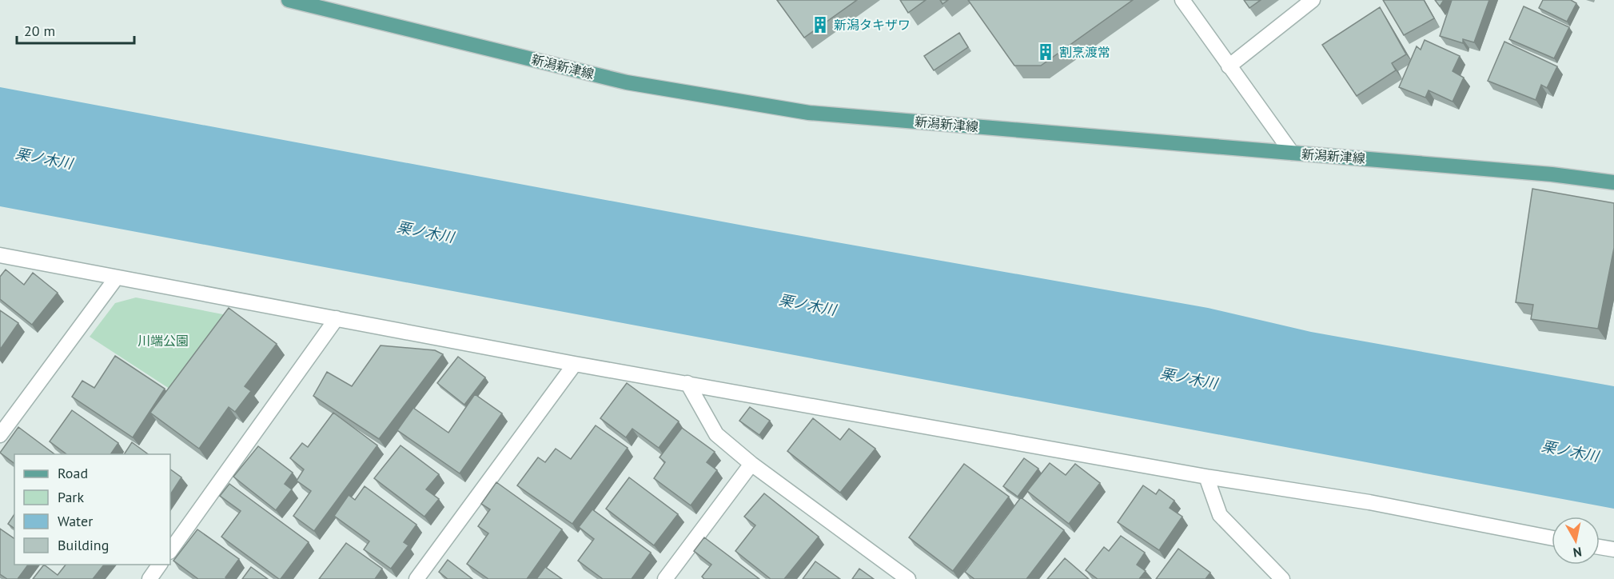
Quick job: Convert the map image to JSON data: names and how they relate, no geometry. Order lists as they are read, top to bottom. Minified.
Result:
{"streets":{"main road":["新潟新津線"]},"water":["栗ノ木川"],"parks":["川端公園"],"places":{"building":["新潟タキザワ","割烹渡常"]},"legend":["Road","Park","Water","Building"],"scale_bar":"20 m","north":"bottom"}
